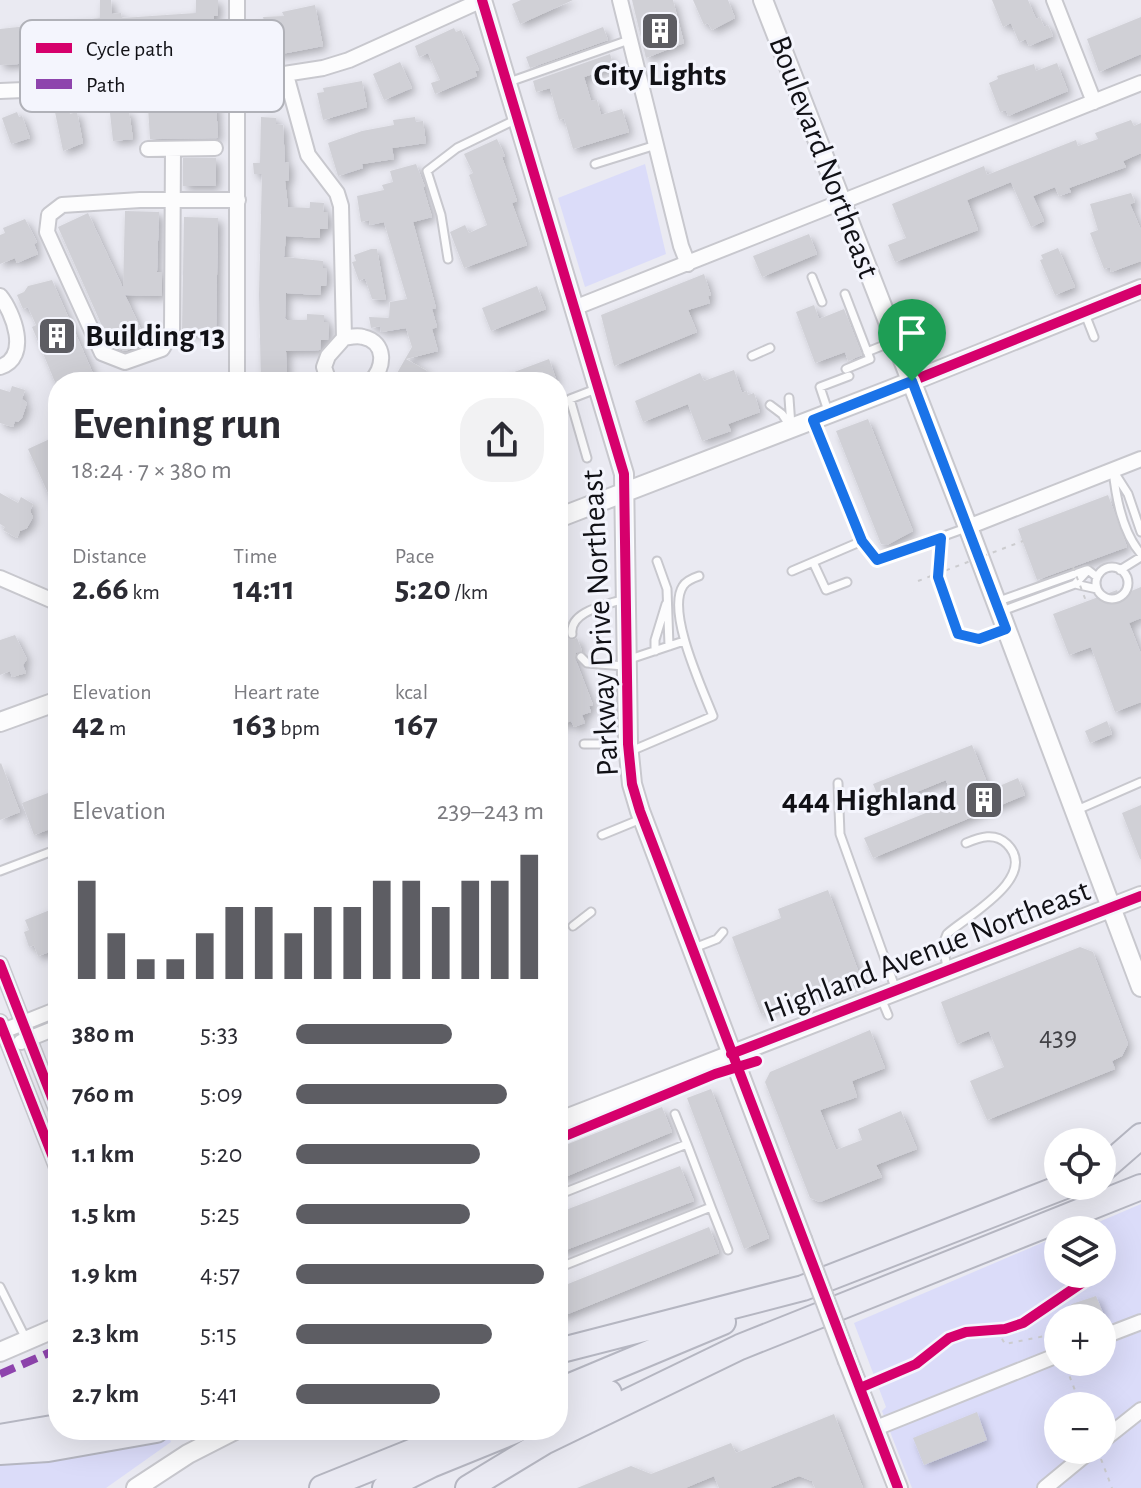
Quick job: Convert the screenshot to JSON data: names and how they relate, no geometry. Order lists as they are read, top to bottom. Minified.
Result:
{"streets":{"main road":["Boulevard Northeast","Parkway Drive Northeast","Highland Avenue Northeast"]},"crossings":[["Boulevard Northeast","Highland Avenue Northeast"],["Parkway Drive Northeast","Highland Avenue Northeast"]],"places":{"building":["City Lights","Building 13","444 Highland"]},"house_numbers":["439"],"legend":["Cycle path","Path"],"page":{"heading":["Evening run","18:24 · 7 × 380 m"],"stats":[["Distance","2.66 km"],["Time","14:11"],["Pace","5:20 /km"],["Elevation","42 m"],["Heart rate","163 bpm"],["kcal","167"]],"chart":["Elevation","239–243 m"],"list":[{"name":"380 m","note":"5:33"},{"name":"760 m","note":"5:09"},{"name":"1.1 km","note":"5:20"},{"name":"1.5 km","note":"5:25"},{"name":"1.9 km","note":"4:57"},{"name":"2.3 km","note":"5:15"},{"name":"2.7 km","note":"5:41"}],"map_buttons":["+","−"]}}
